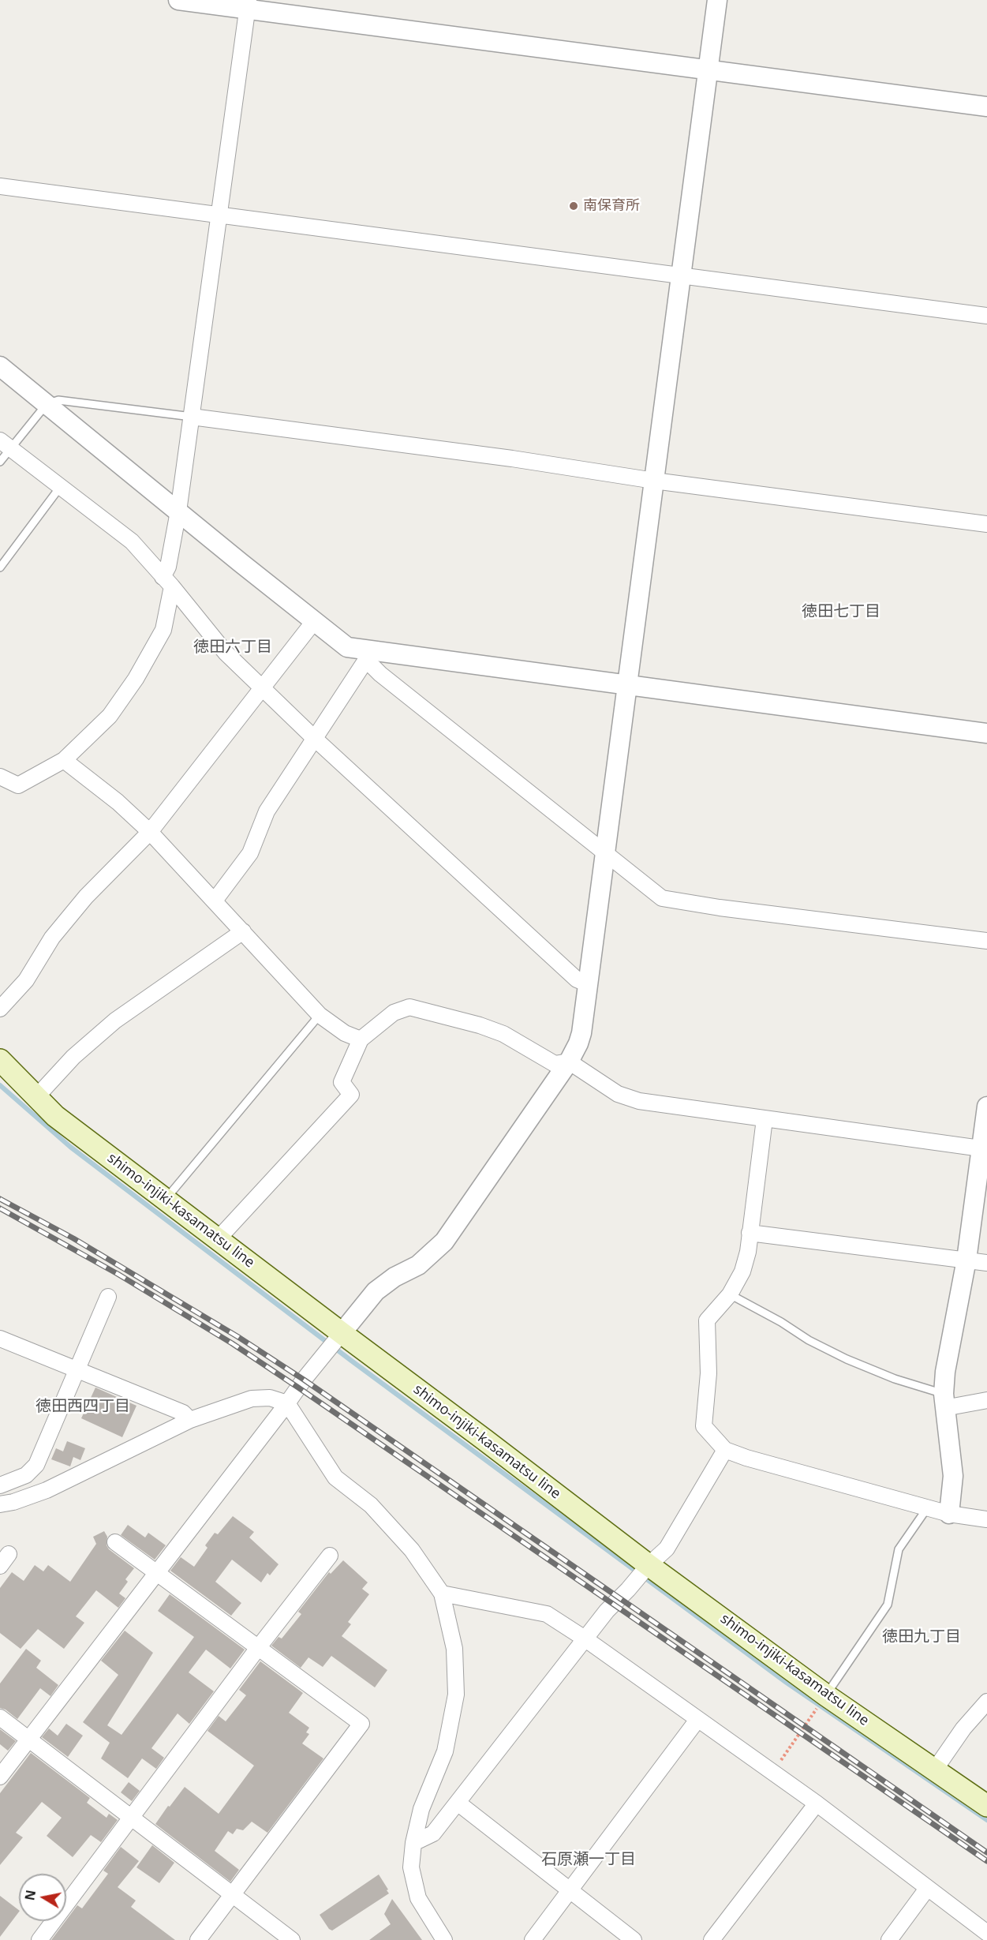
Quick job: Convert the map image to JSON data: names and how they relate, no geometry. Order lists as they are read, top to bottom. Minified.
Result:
{"streets":{"main road":["shimo-injiki-kasamatsu line"]},"districts":["徳田七丁目","徳田六丁目","徳田西四丁目","徳田九丁目","石原瀬一丁目"],"places":["南保育所"],"north":"left"}
